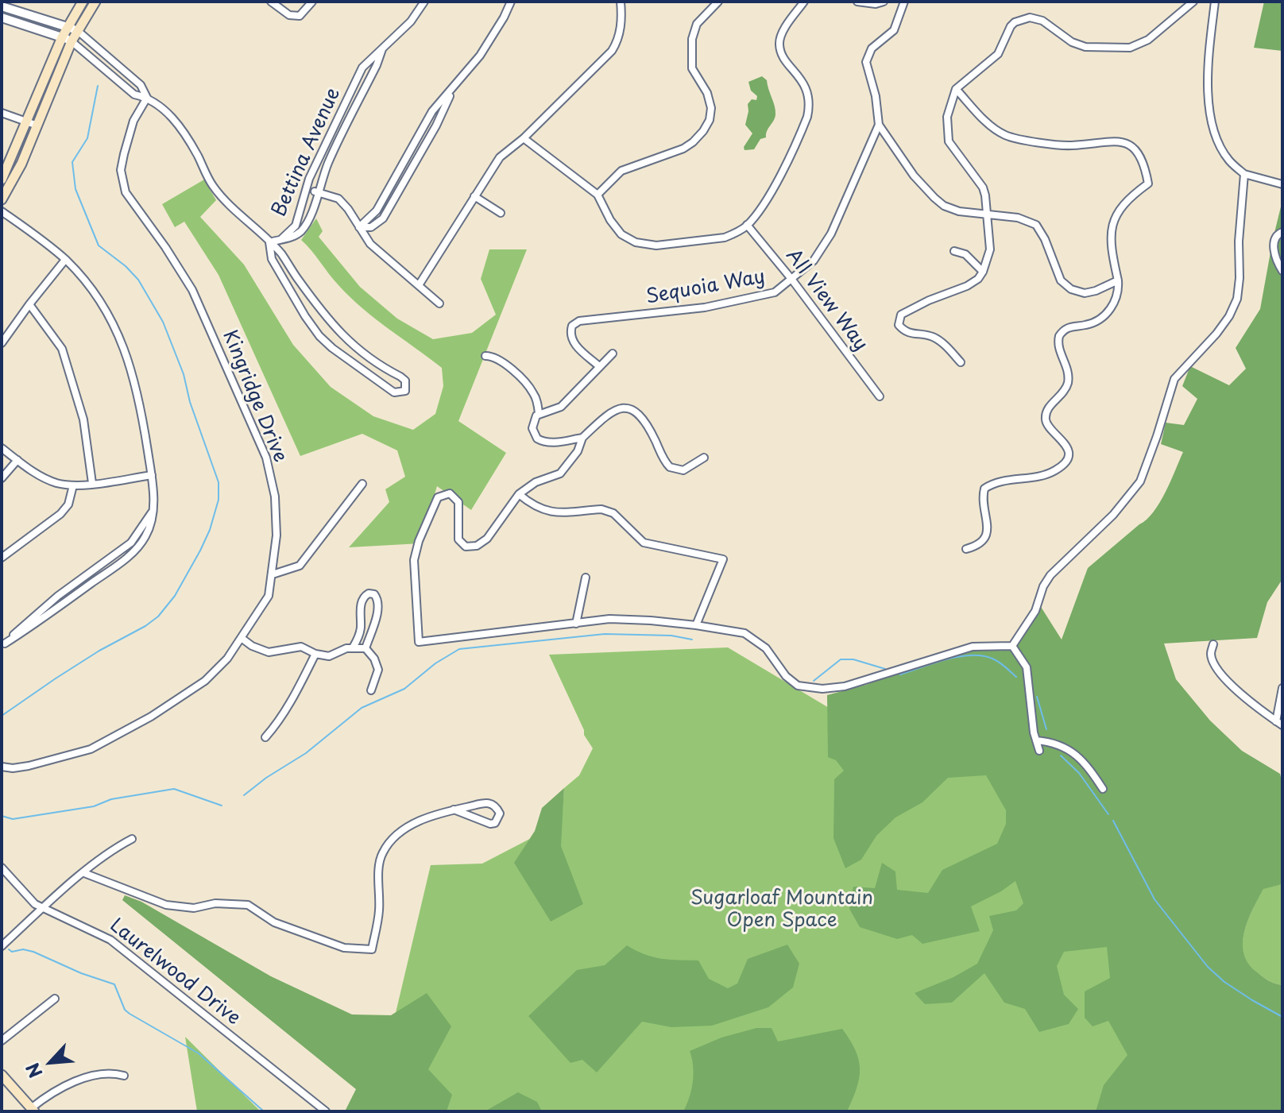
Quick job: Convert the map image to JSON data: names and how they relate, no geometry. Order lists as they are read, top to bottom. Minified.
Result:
{"streets":{"street":["Bettina Avenue","Sequoia Way","All View Way","Kingridge Drive","Laurelwood Drive"]},"crossings":[["Sequoia Way","All View Way"]],"parks":["Sugarloaf Mountain Open Space"],"north":"bottom left"}
